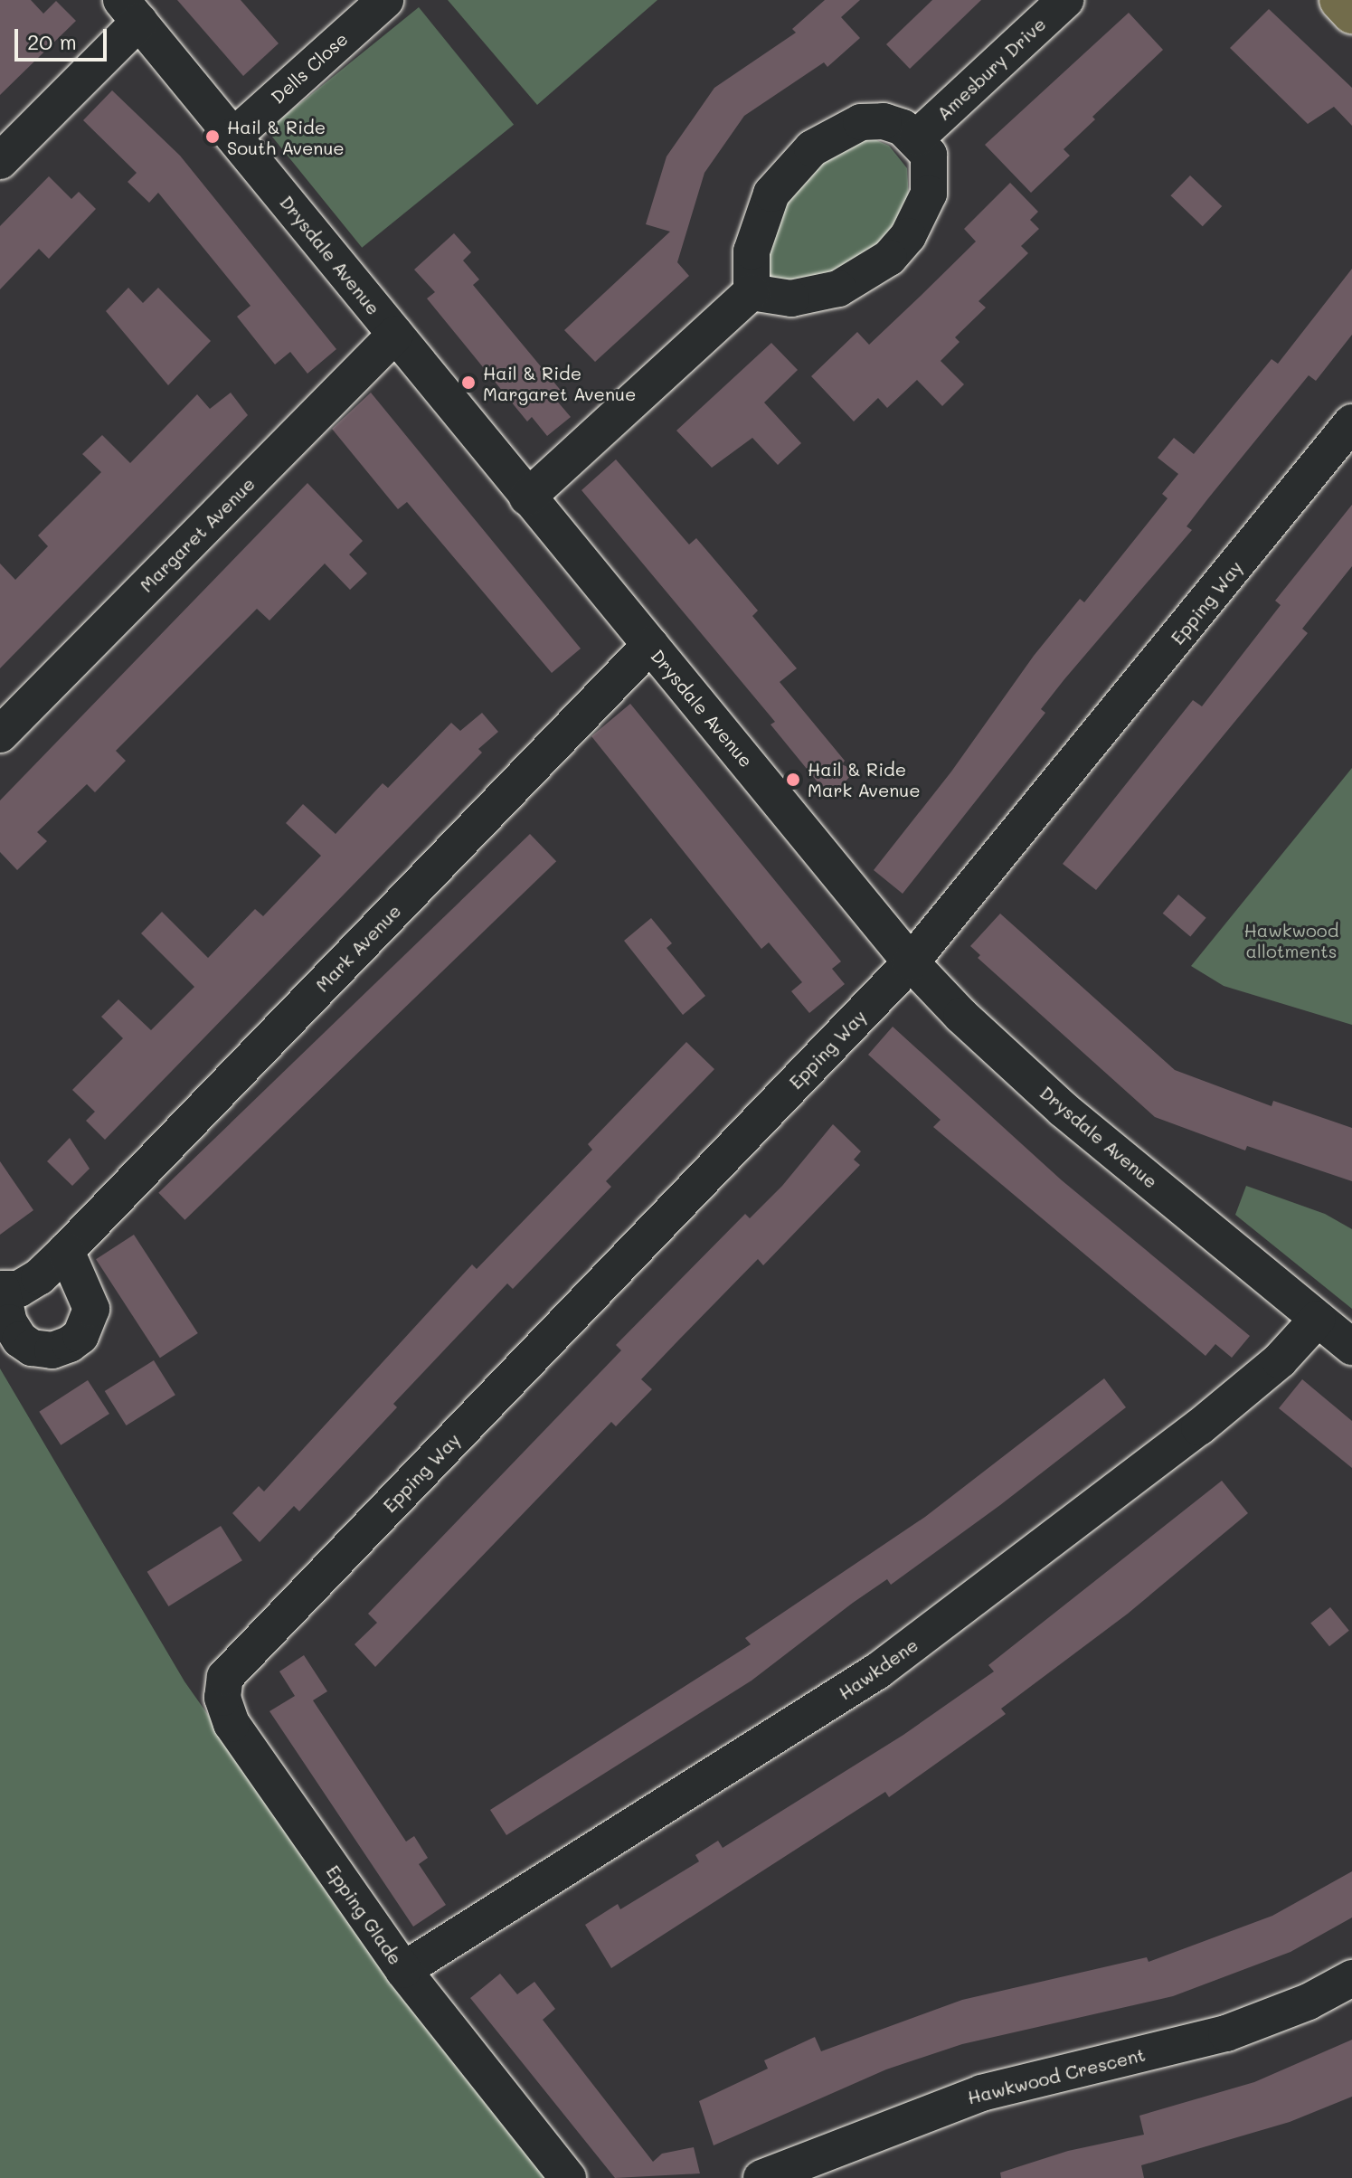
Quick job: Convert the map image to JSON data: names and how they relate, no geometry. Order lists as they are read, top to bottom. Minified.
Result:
{"streets":{"street":["Dells Close","Amesbury Drive","Drysdale Avenue","Margaret Avenue","Epping Way","Mark Avenue","Hawkdene","Epping Glade","Hawkwood Crescent"]},"crossings":[["Dells Close","Drysdale Avenue"],["Drysdale Avenue","Margaret Avenue"],["Drysdale Avenue","Epping Way"],["Drysdale Avenue","Mark Avenue"],["Drysdale Avenue","Hawkdene"],["Epping Way","Epping Glade"],["Hawkdene","Epping Glade"]],"parks":["Hawkwood allotments"],"places":["Hail & Ride South Avenue","Hail & Ride Margaret Avenue","Hail & Ride Mark Avenue"],"scale_bar":"20 m"}
